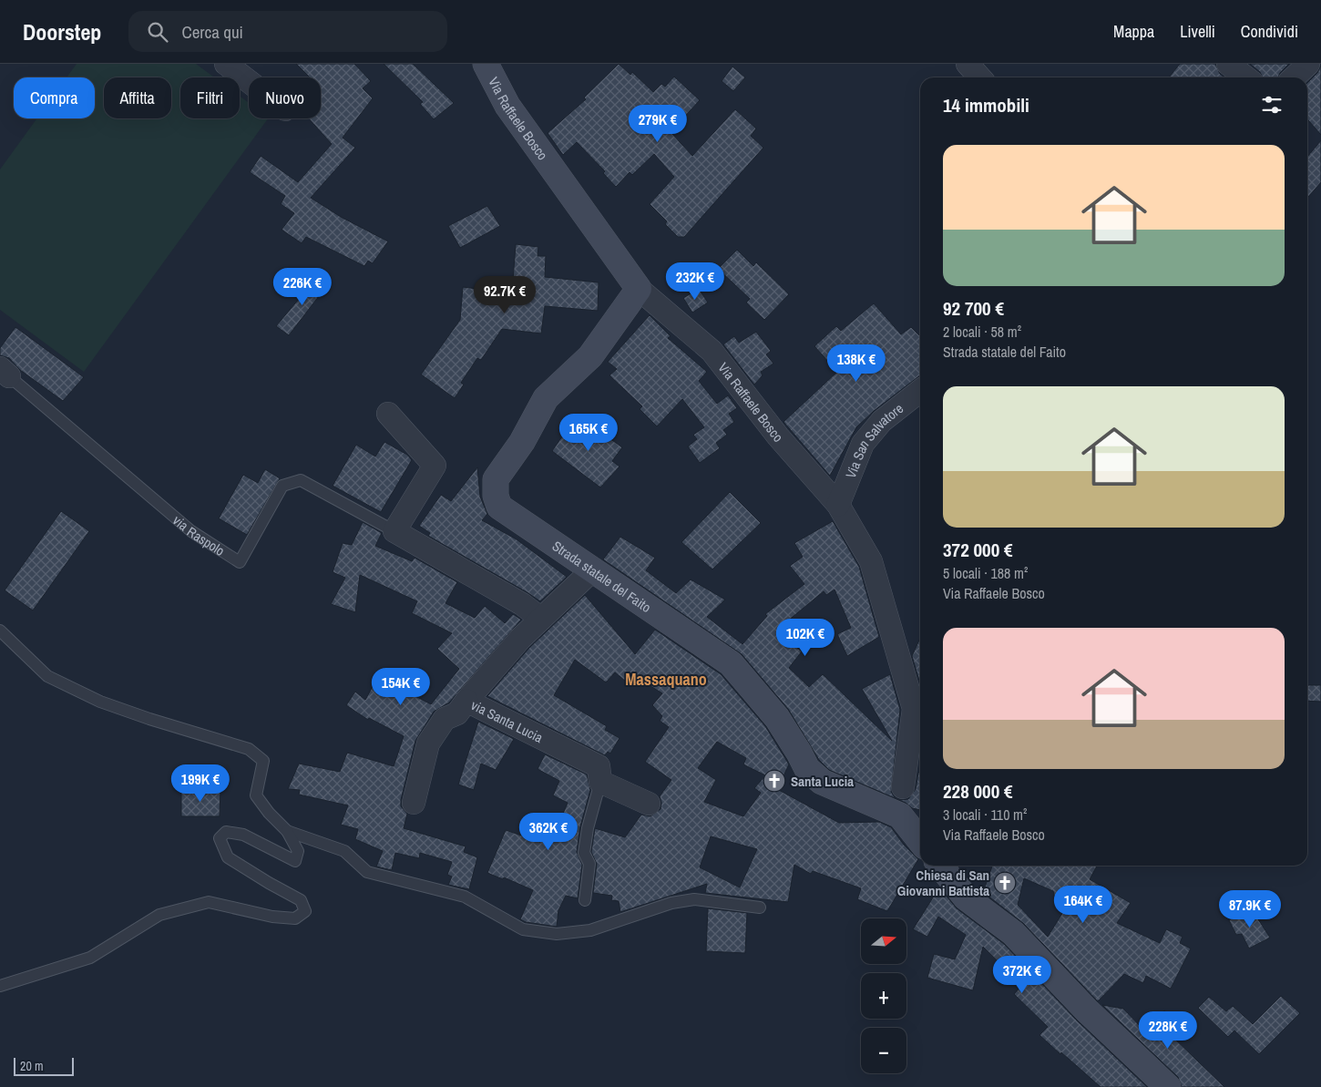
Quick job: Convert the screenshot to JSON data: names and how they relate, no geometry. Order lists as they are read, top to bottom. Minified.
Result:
{"streets":{"street":["Via Raffaele Bosco","Via San Salvatore","via Raspolo","Strada statale del Faito","via Santa Lucia"]},"crossings":[["Via Raffaele Bosco","Via San Salvatore"],["Via Raffaele Bosco","Strada statale del Faito"],["via Raspolo","via Santa Lucia"],["Strada statale del Faito","via Santa Lucia"]],"districts":["Massaquano"],"places":{"church":["Santa Lucia","Chiesa di San Giovanni Battista"]},"scale_bar":"20 m","north":"right","page":{"header":"Doorstep","search":"Cerca qui","nav":["Mappa","Livelli","Condividi"],"chip":["Compra","Affitta","Filtri","Nuovo"],"heading":"14 immobili","price":["279K €","232K €","226K €","92.7K €","138K €","165K €","102K €","154K €","199K €","362K €","164K €","87.9K €","372K €","228K €"],"list":[{"name":"92 700 €","note":"2 locali · 58 m² · Strada statale del Faito"},{"name":"372 000 €","note":"5 locali · 188 m² · Via Raffaele Bosco"},{"name":"228 000 €","note":"3 locali · 110 m² · Via Raffaele Bosco"}],"map_buttons":["+","−"],"scale":"20 m"}}
